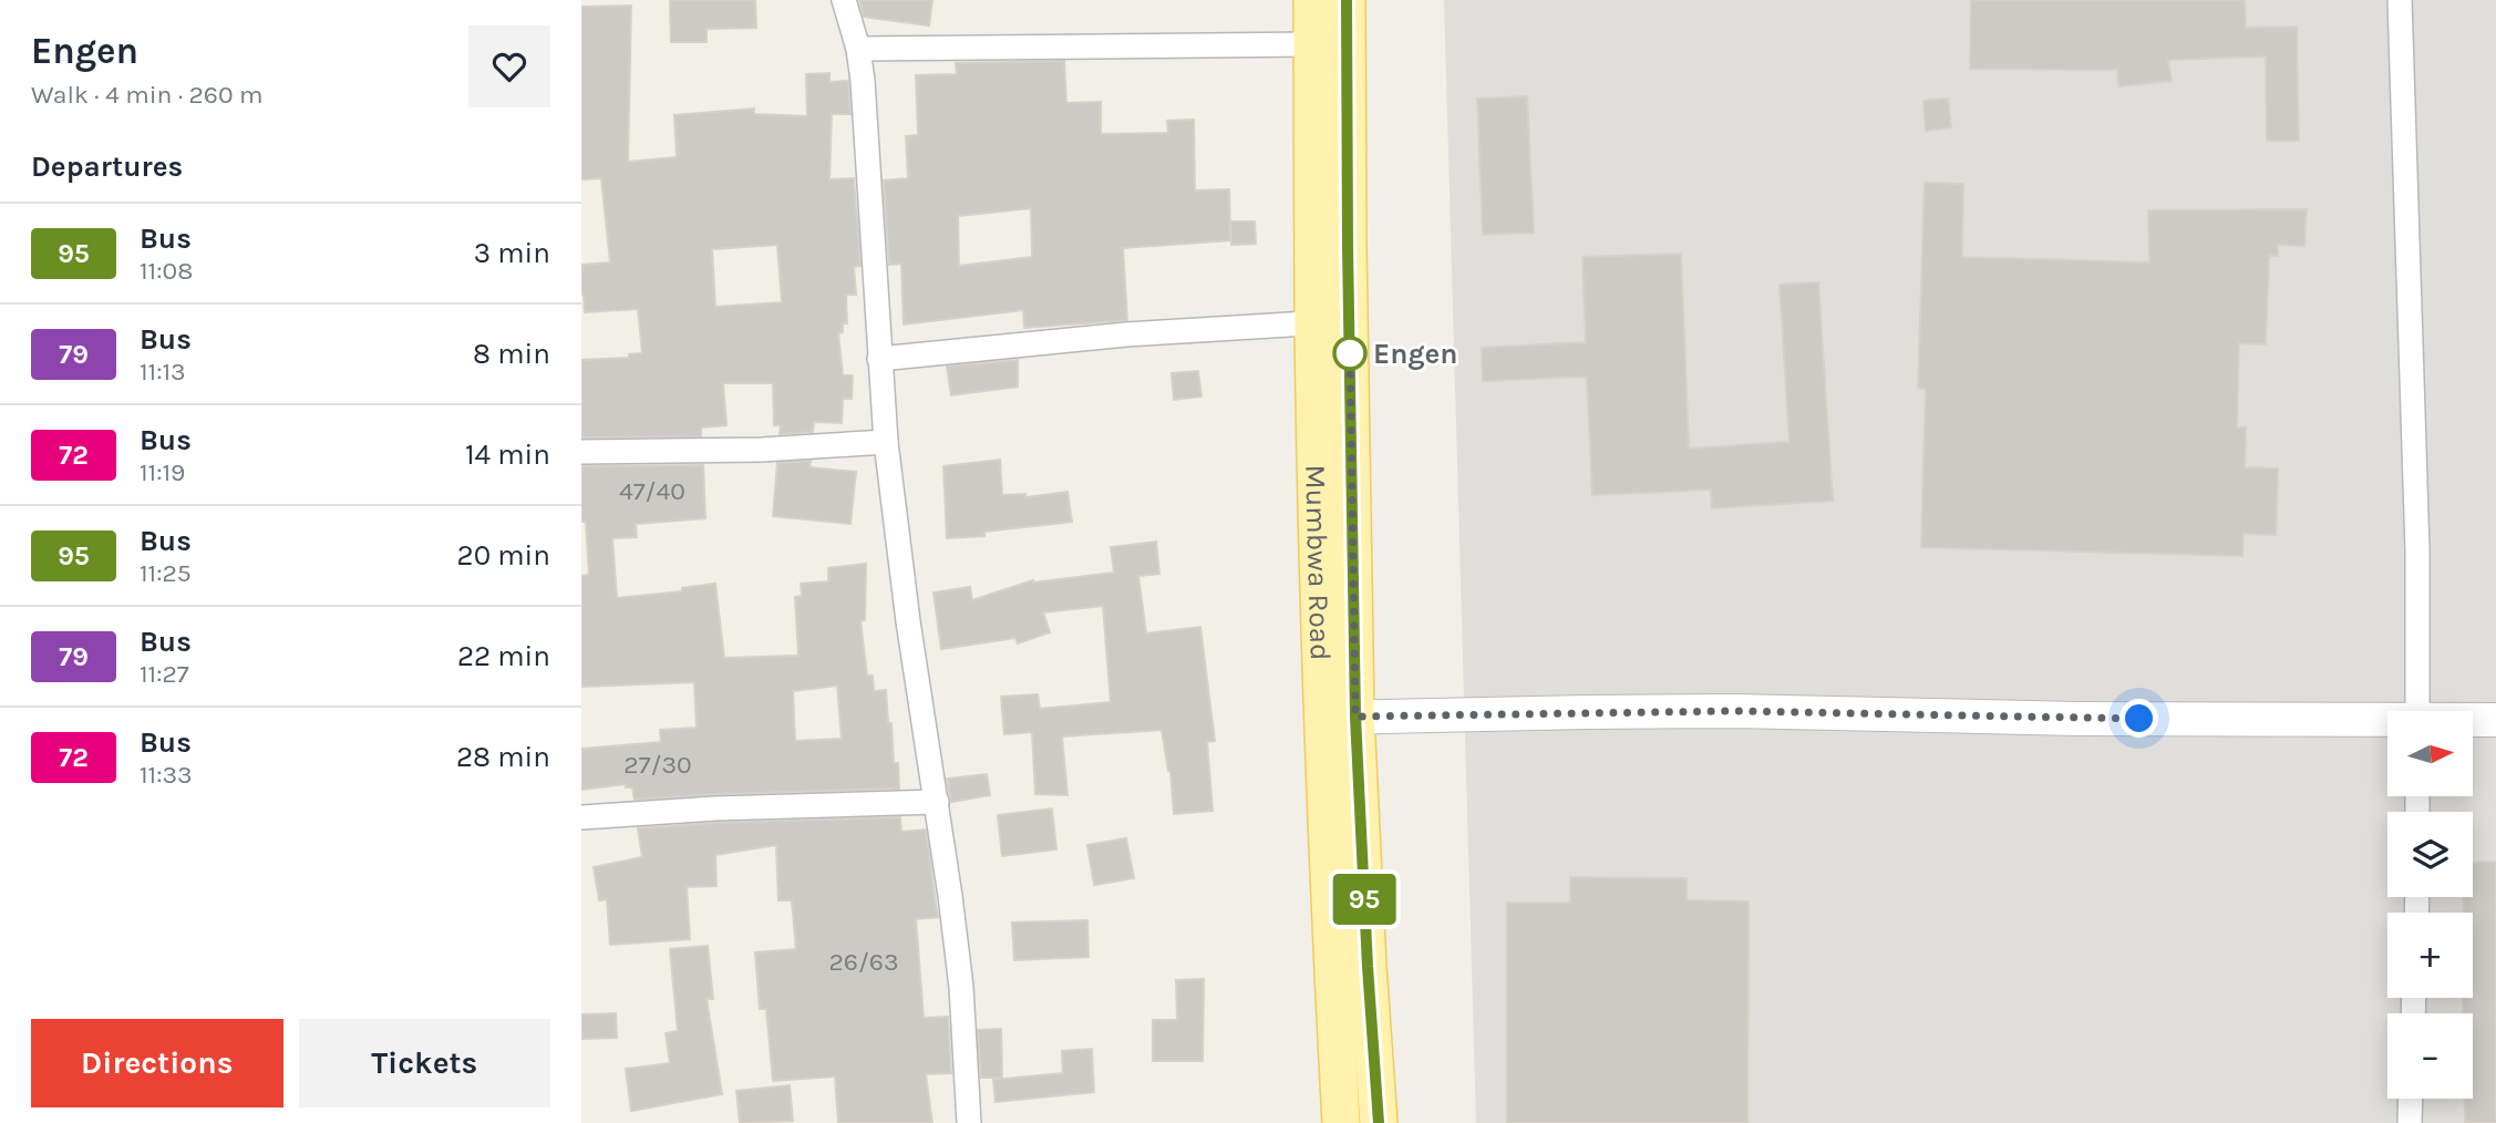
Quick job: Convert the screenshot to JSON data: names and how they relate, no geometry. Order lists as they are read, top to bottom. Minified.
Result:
{"streets":{"main road":["Mumbwa Road"]},"places":["Engen"],"lines":["bus line 95"],"house_numbers":["47/40","27/30","26/63"],"north":"right","page":{"heading":[["Engen","Walk · 4 min · 260 m"],"Departures"],"on_map":"95","list":[{"mark":"95","name":"Bus","note":"11:08","value":"3 min"},{"mark":"79","name":"Bus","note":"11:13","value":"8 min"},{"mark":"72","name":"Bus","note":"11:19","value":"14 min"},{"mark":"95","name":"Bus","note":"11:25","value":"20 min"},{"mark":"79","name":"Bus","note":"11:27","value":"22 min"},{"mark":"72","name":"Bus","note":"11:33","value":"28 min"}],"map_buttons":["+","−"],"buttons":["Directions","Tickets"]}}
